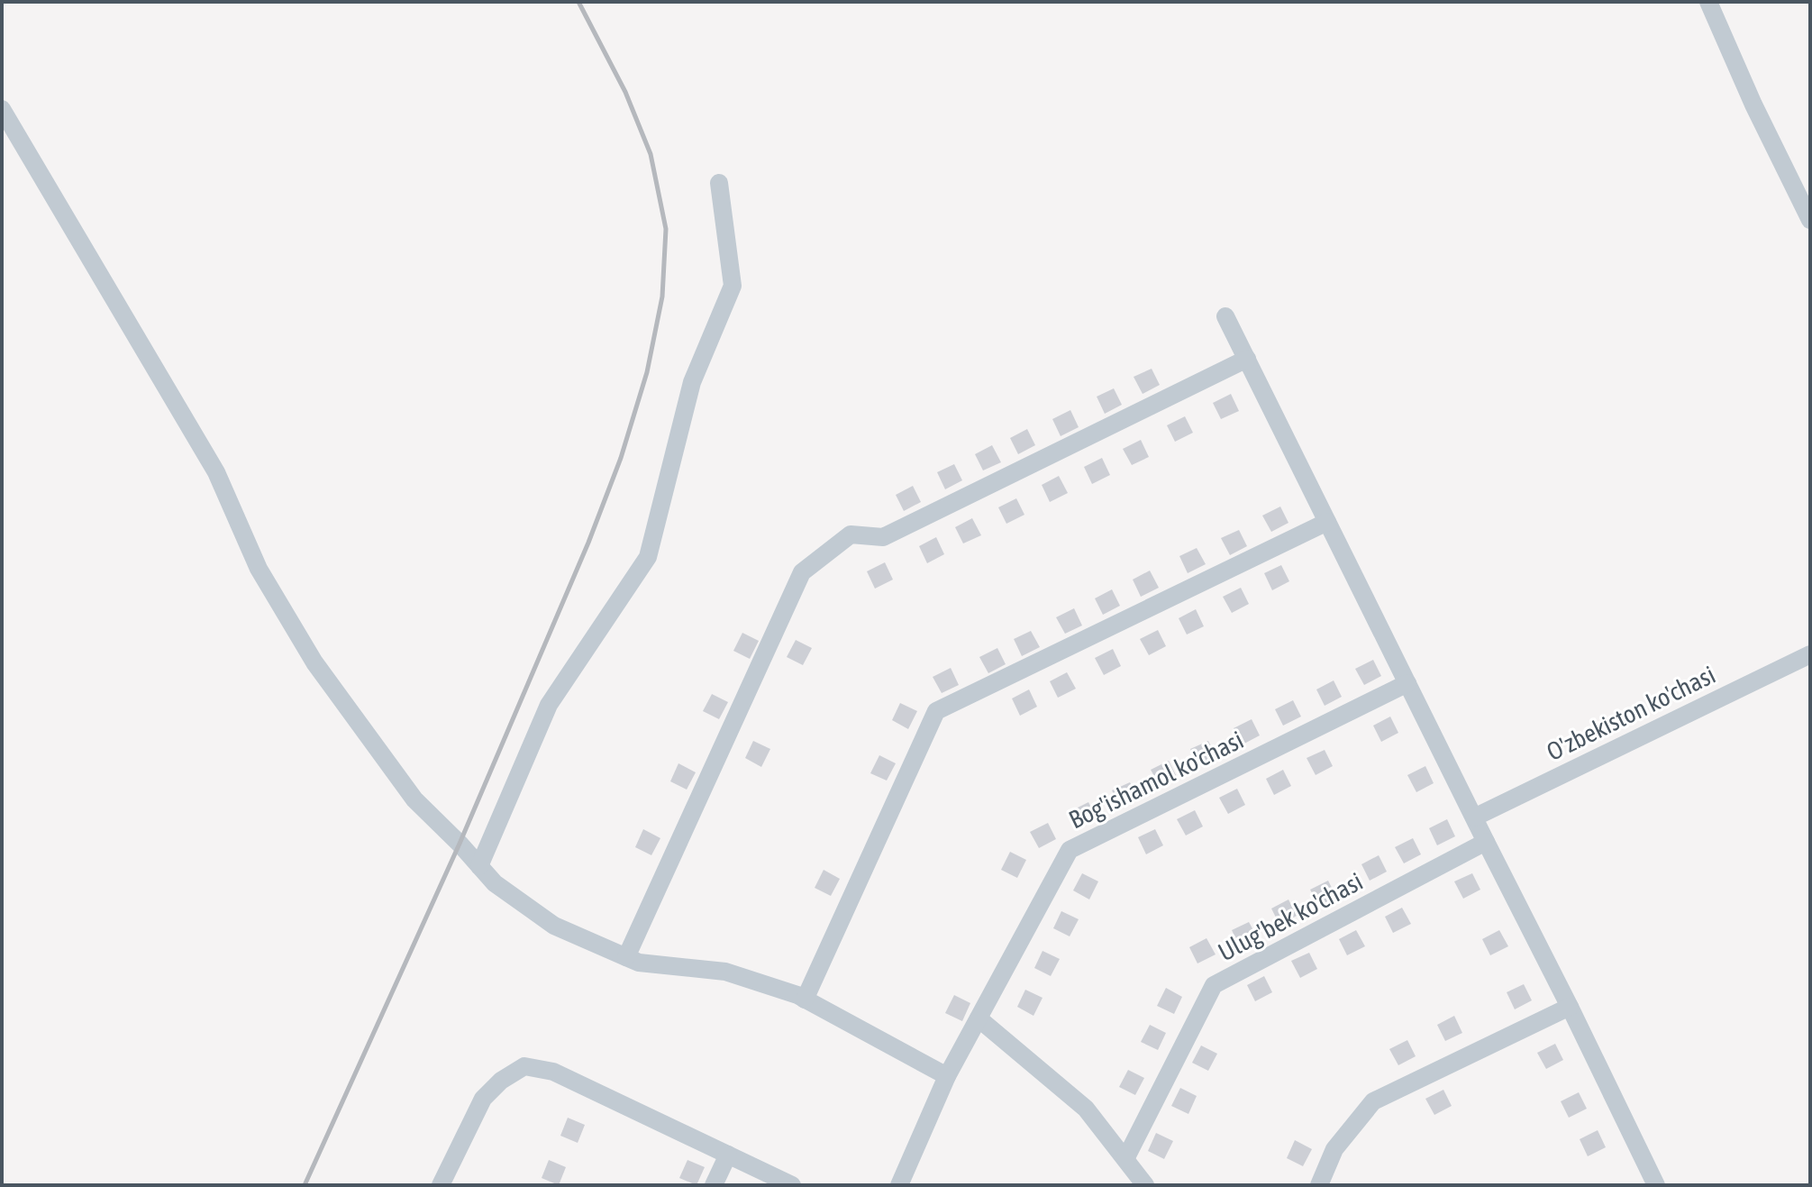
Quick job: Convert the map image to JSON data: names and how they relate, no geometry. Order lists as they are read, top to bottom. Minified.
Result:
{"streets":{"street":["O'zbekiston ko'chasi","Bog'ishamol ko'chasi","Ulug'bek ko'chasi"]}}
